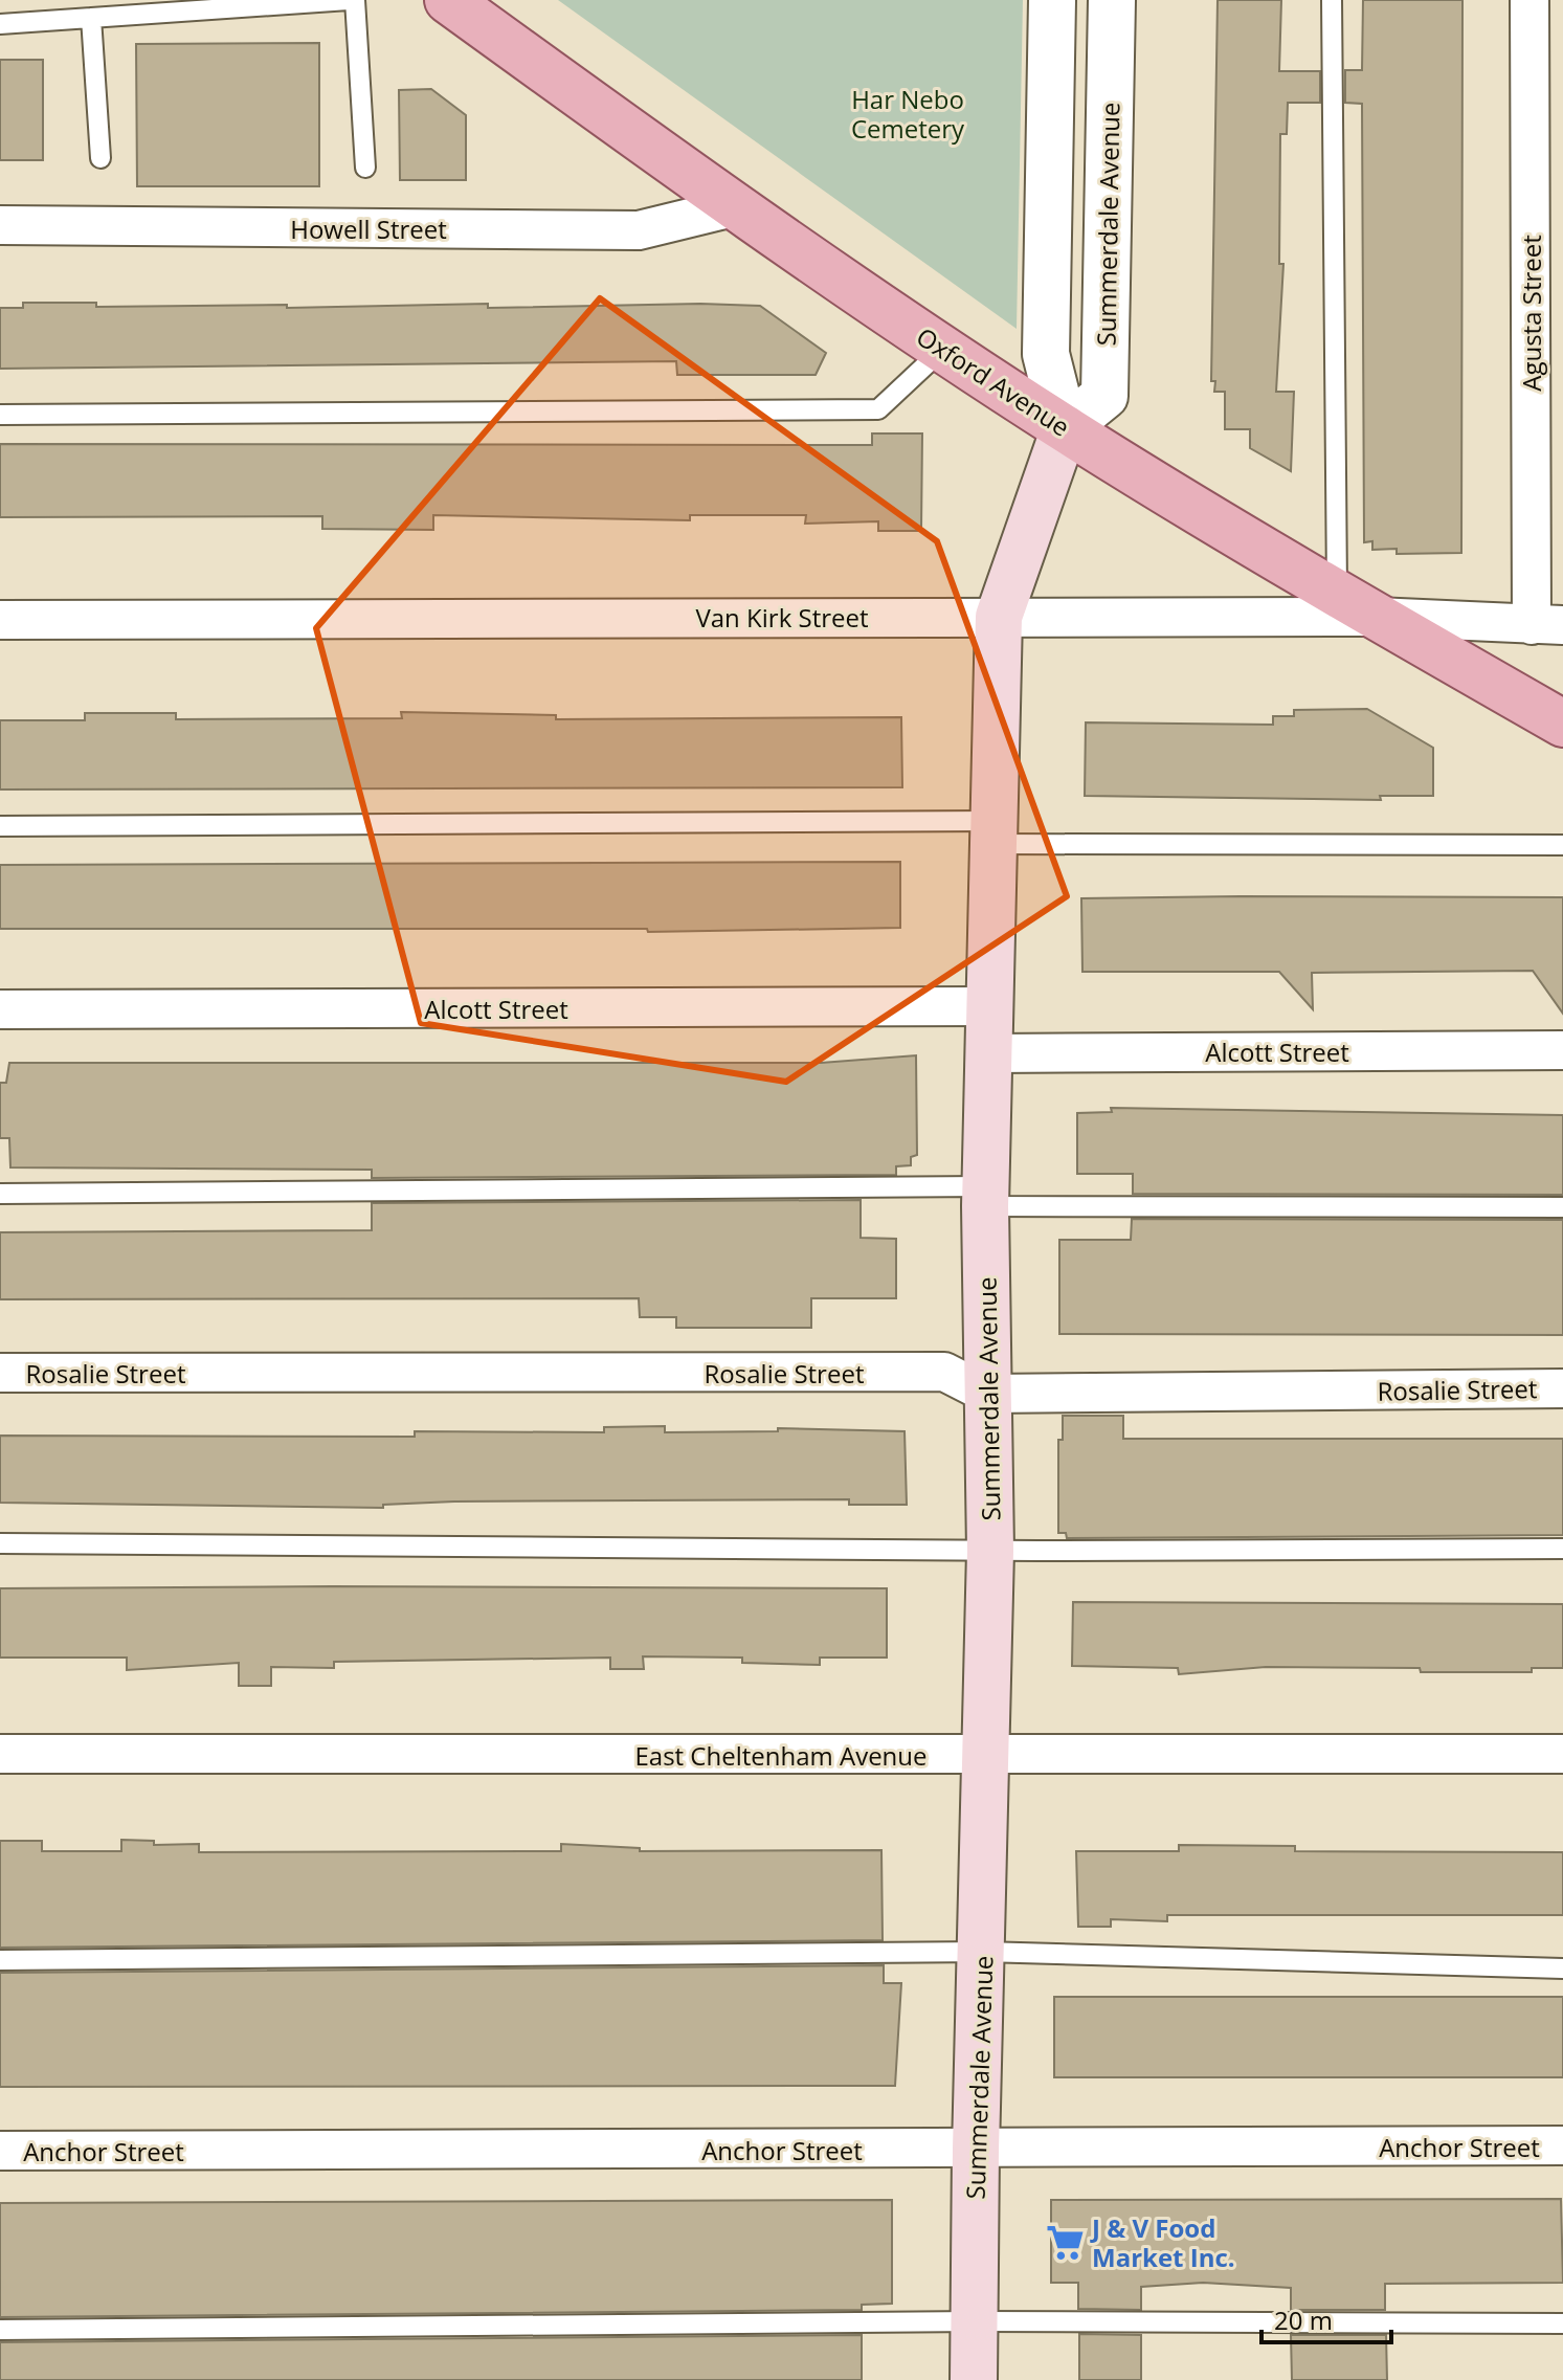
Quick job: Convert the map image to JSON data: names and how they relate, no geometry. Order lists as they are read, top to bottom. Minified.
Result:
{"streets":{"main road":["Summerdale Avenue","Oxford Avenue"],"street":["Howell Street","Agusta Street","Van Kirk Street","Alcott Street","Rosalie Street","East Cheltenham Avenue","Anchor Street"]},"crossings":[["Summerdale Avenue","Oxford Avenue"],["Summerdale Avenue","Van Kirk Street"],["Summerdale Avenue","Alcott Street"],["Summerdale Avenue","Rosalie Street"],["Summerdale Avenue","East Cheltenham Avenue"],["Summerdale Avenue","Anchor Street"],["Howell Street","Oxford Avenue"],["Agusta Street","Van Kirk Street"],["Oxford Avenue","Van Kirk Street"]],"parks":["Har Nebo Cemetery"],"places":{"supermarket":["J & V Food Market Inc."]},"scale_bar":"20 m"}
